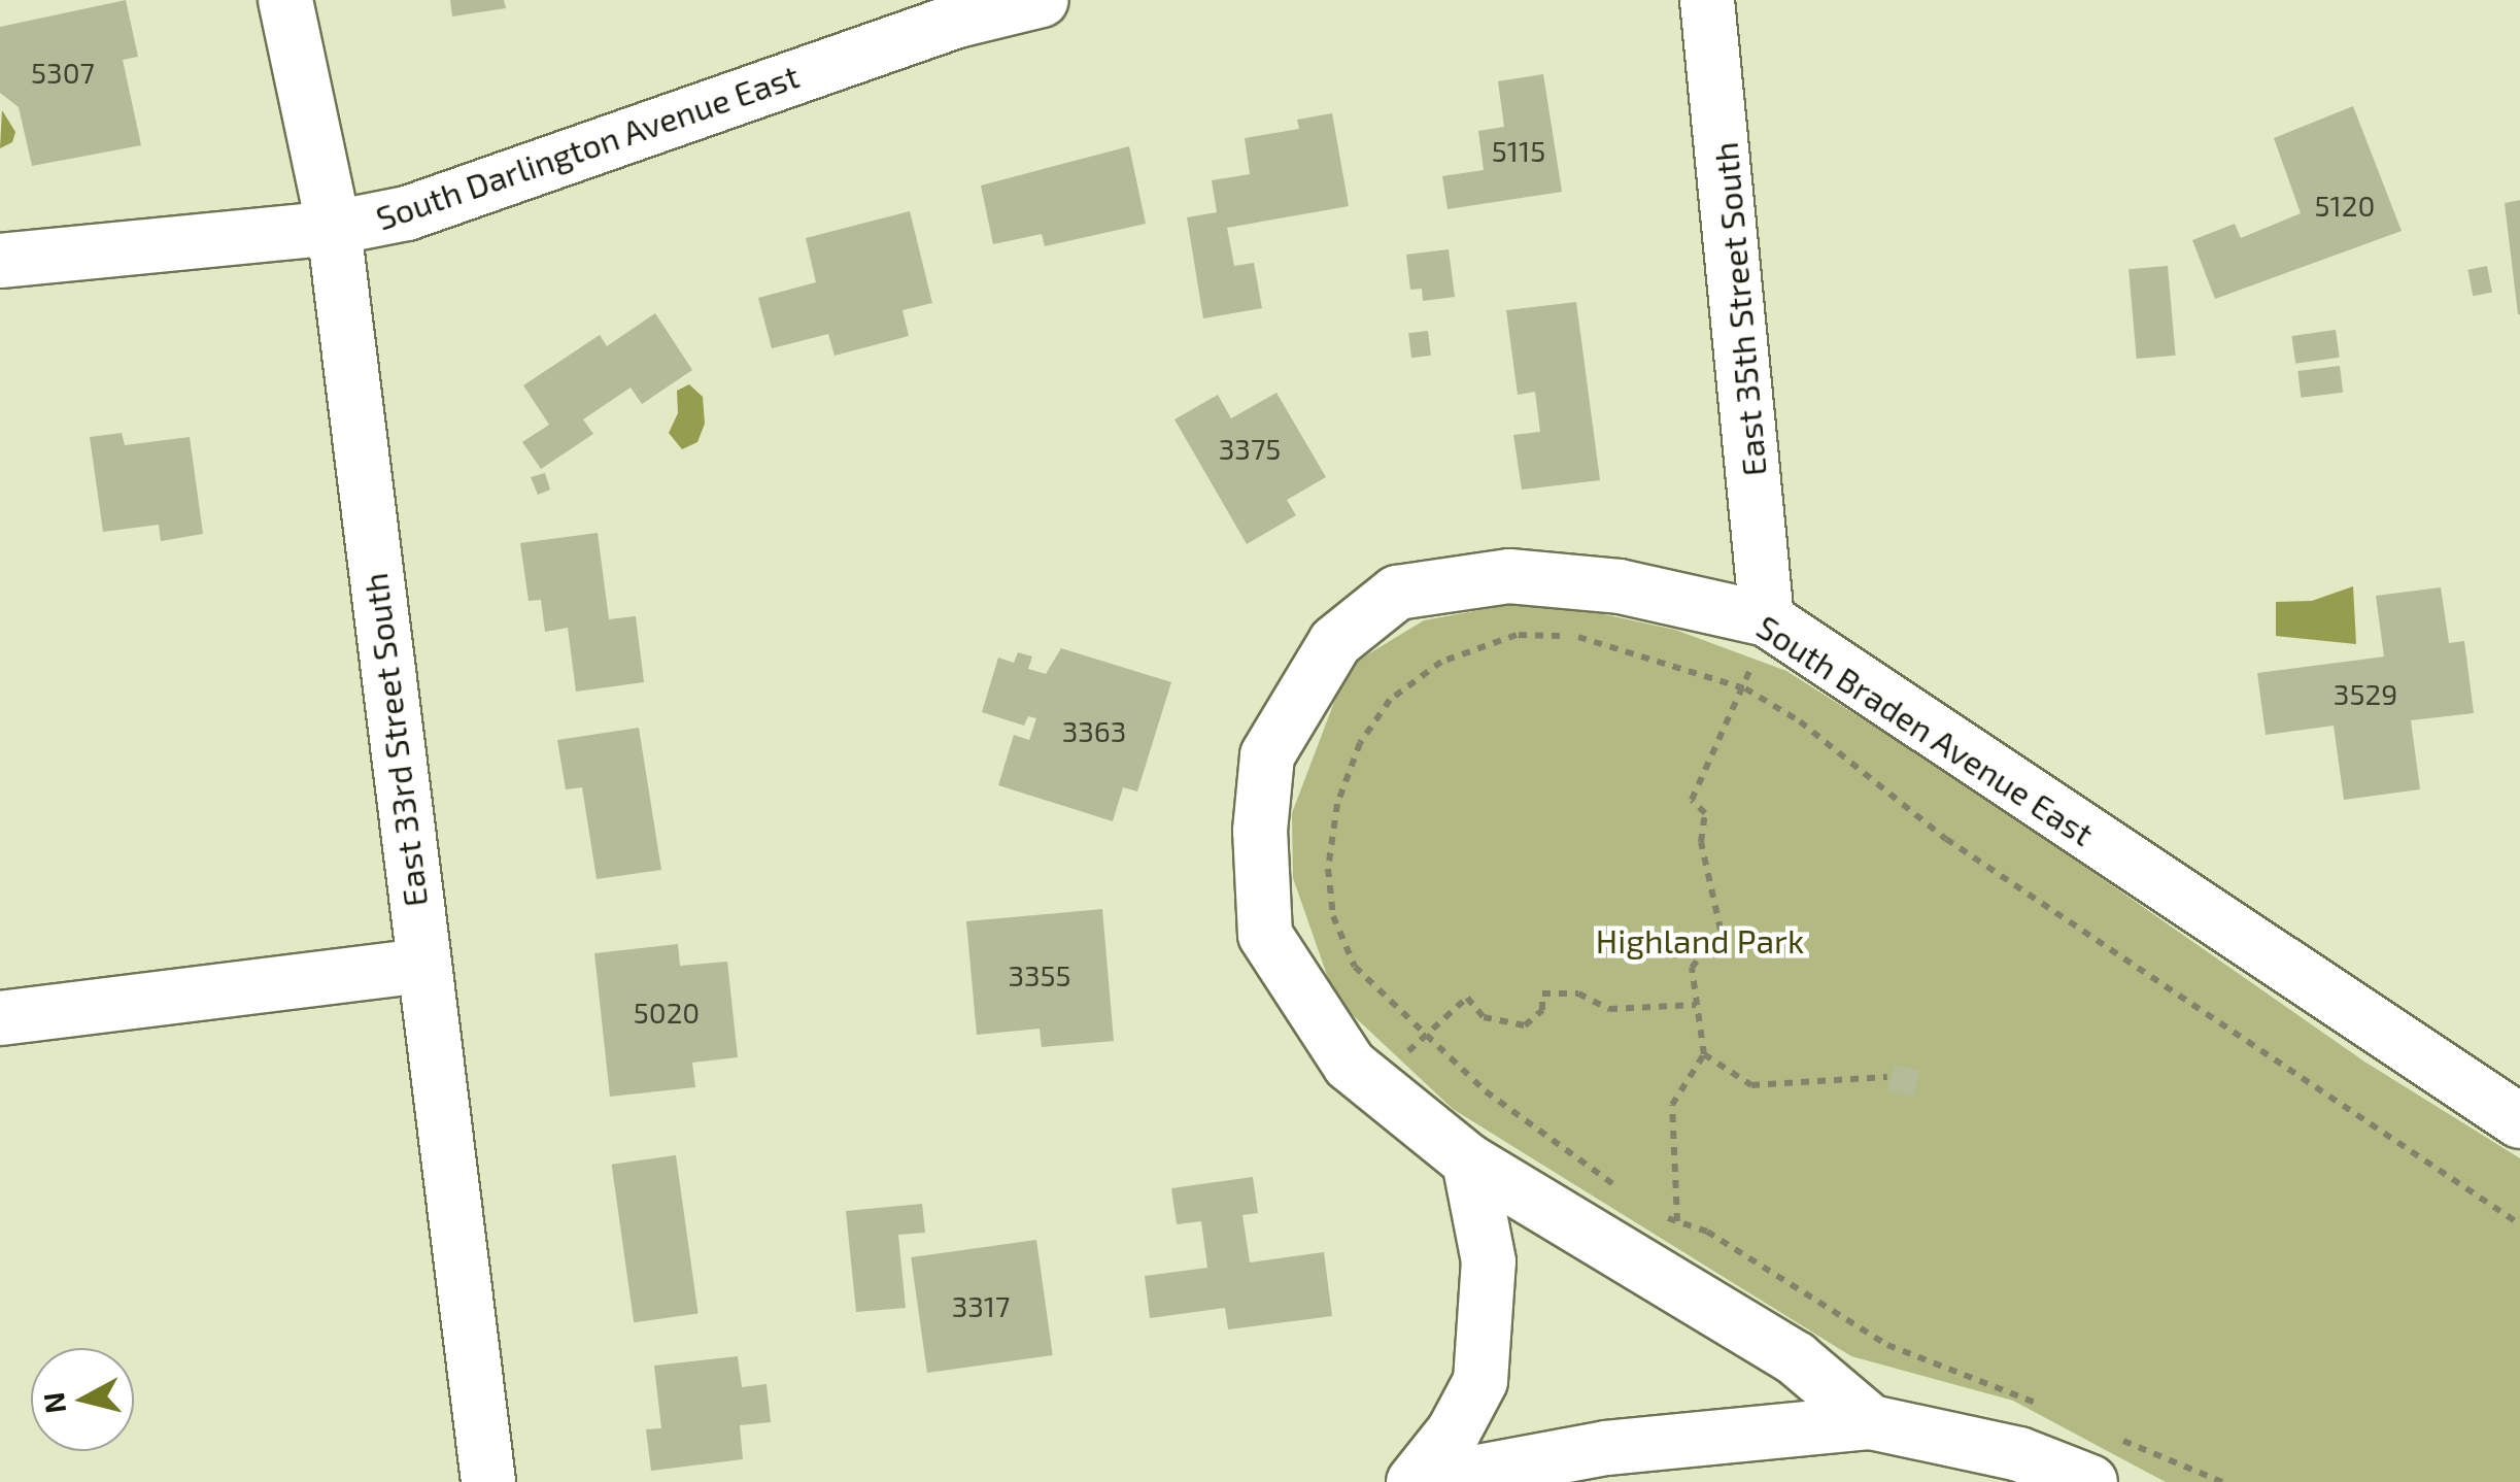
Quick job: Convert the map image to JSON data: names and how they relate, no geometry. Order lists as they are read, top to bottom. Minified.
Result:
{"streets":{"street":["South Darlington Avenue East","East 35th Street South","South Braden Avenue East","East 33rd Street South"]},"crossings":[["South Darlington Avenue East","East 33rd Street South"],["East 35th Street South","South Braden Avenue East"]],"parks":["Highland Park"],"house_numbers":["5307","5115","5120","3375","3529","3363","3355","5020","3317"],"north":"left"}
